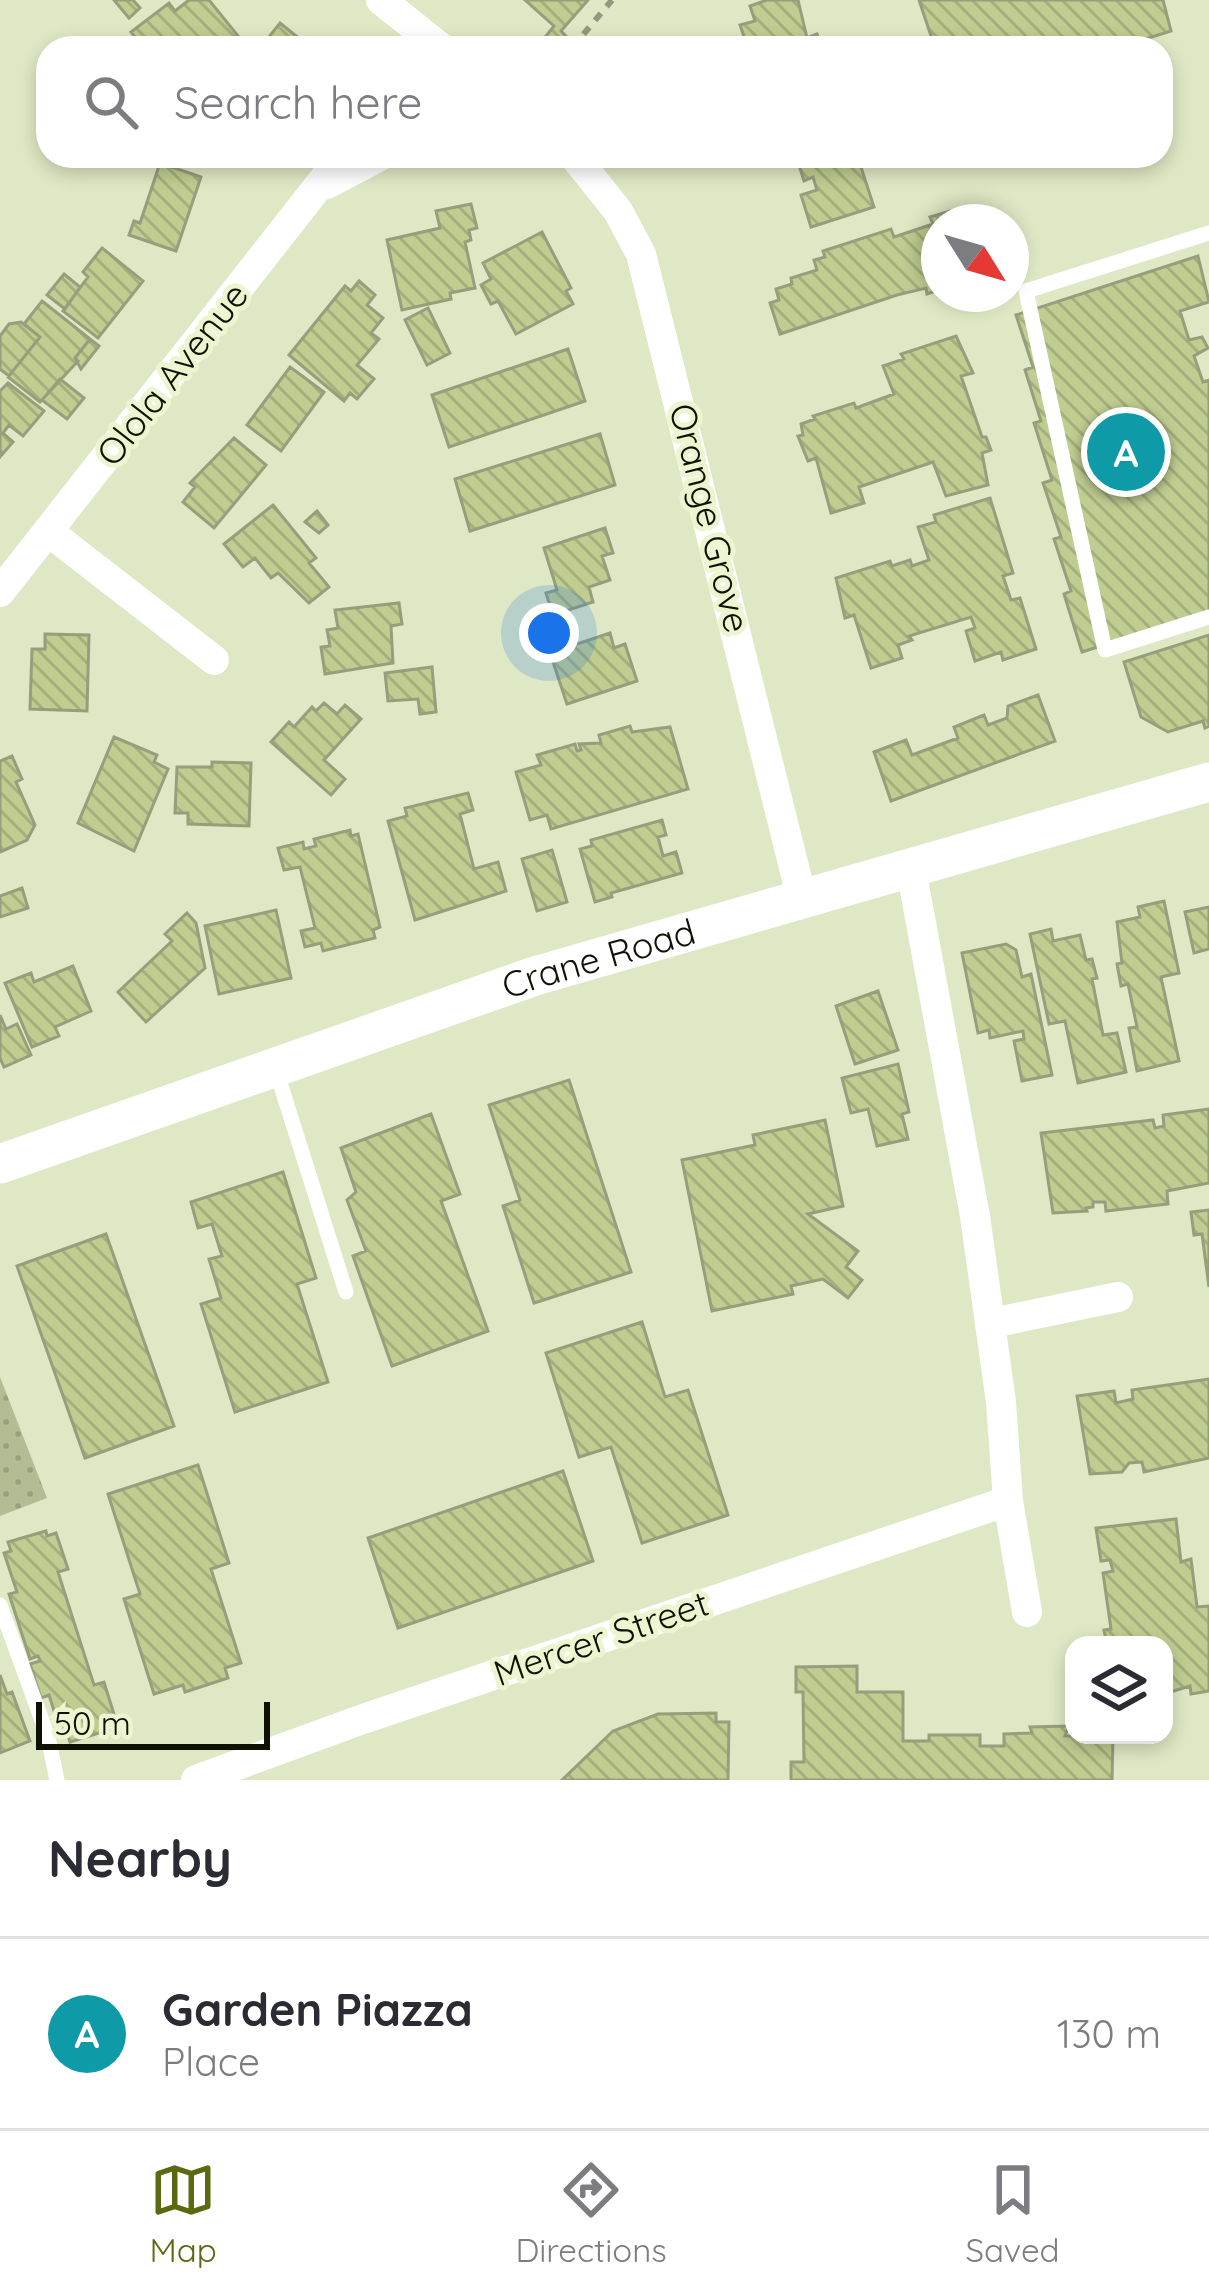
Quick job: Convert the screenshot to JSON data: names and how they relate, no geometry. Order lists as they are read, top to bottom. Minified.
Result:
{"streets":{"street":["Olola Avenue","Orange Grove","Crane Road","Mercer Street"]},"crossings":[["Orange Grove","Crane Road"]],"scale_bar":"50 m","north":"bottom right","page":{"search":"Search here","pins":"A","scale":"50 m","heading":"Nearby","list":[{"mark":"A","name":"Garden Piazza","note":"Place","value":"130 m"}],"nav":["Map","Directions","Saved"]}}
